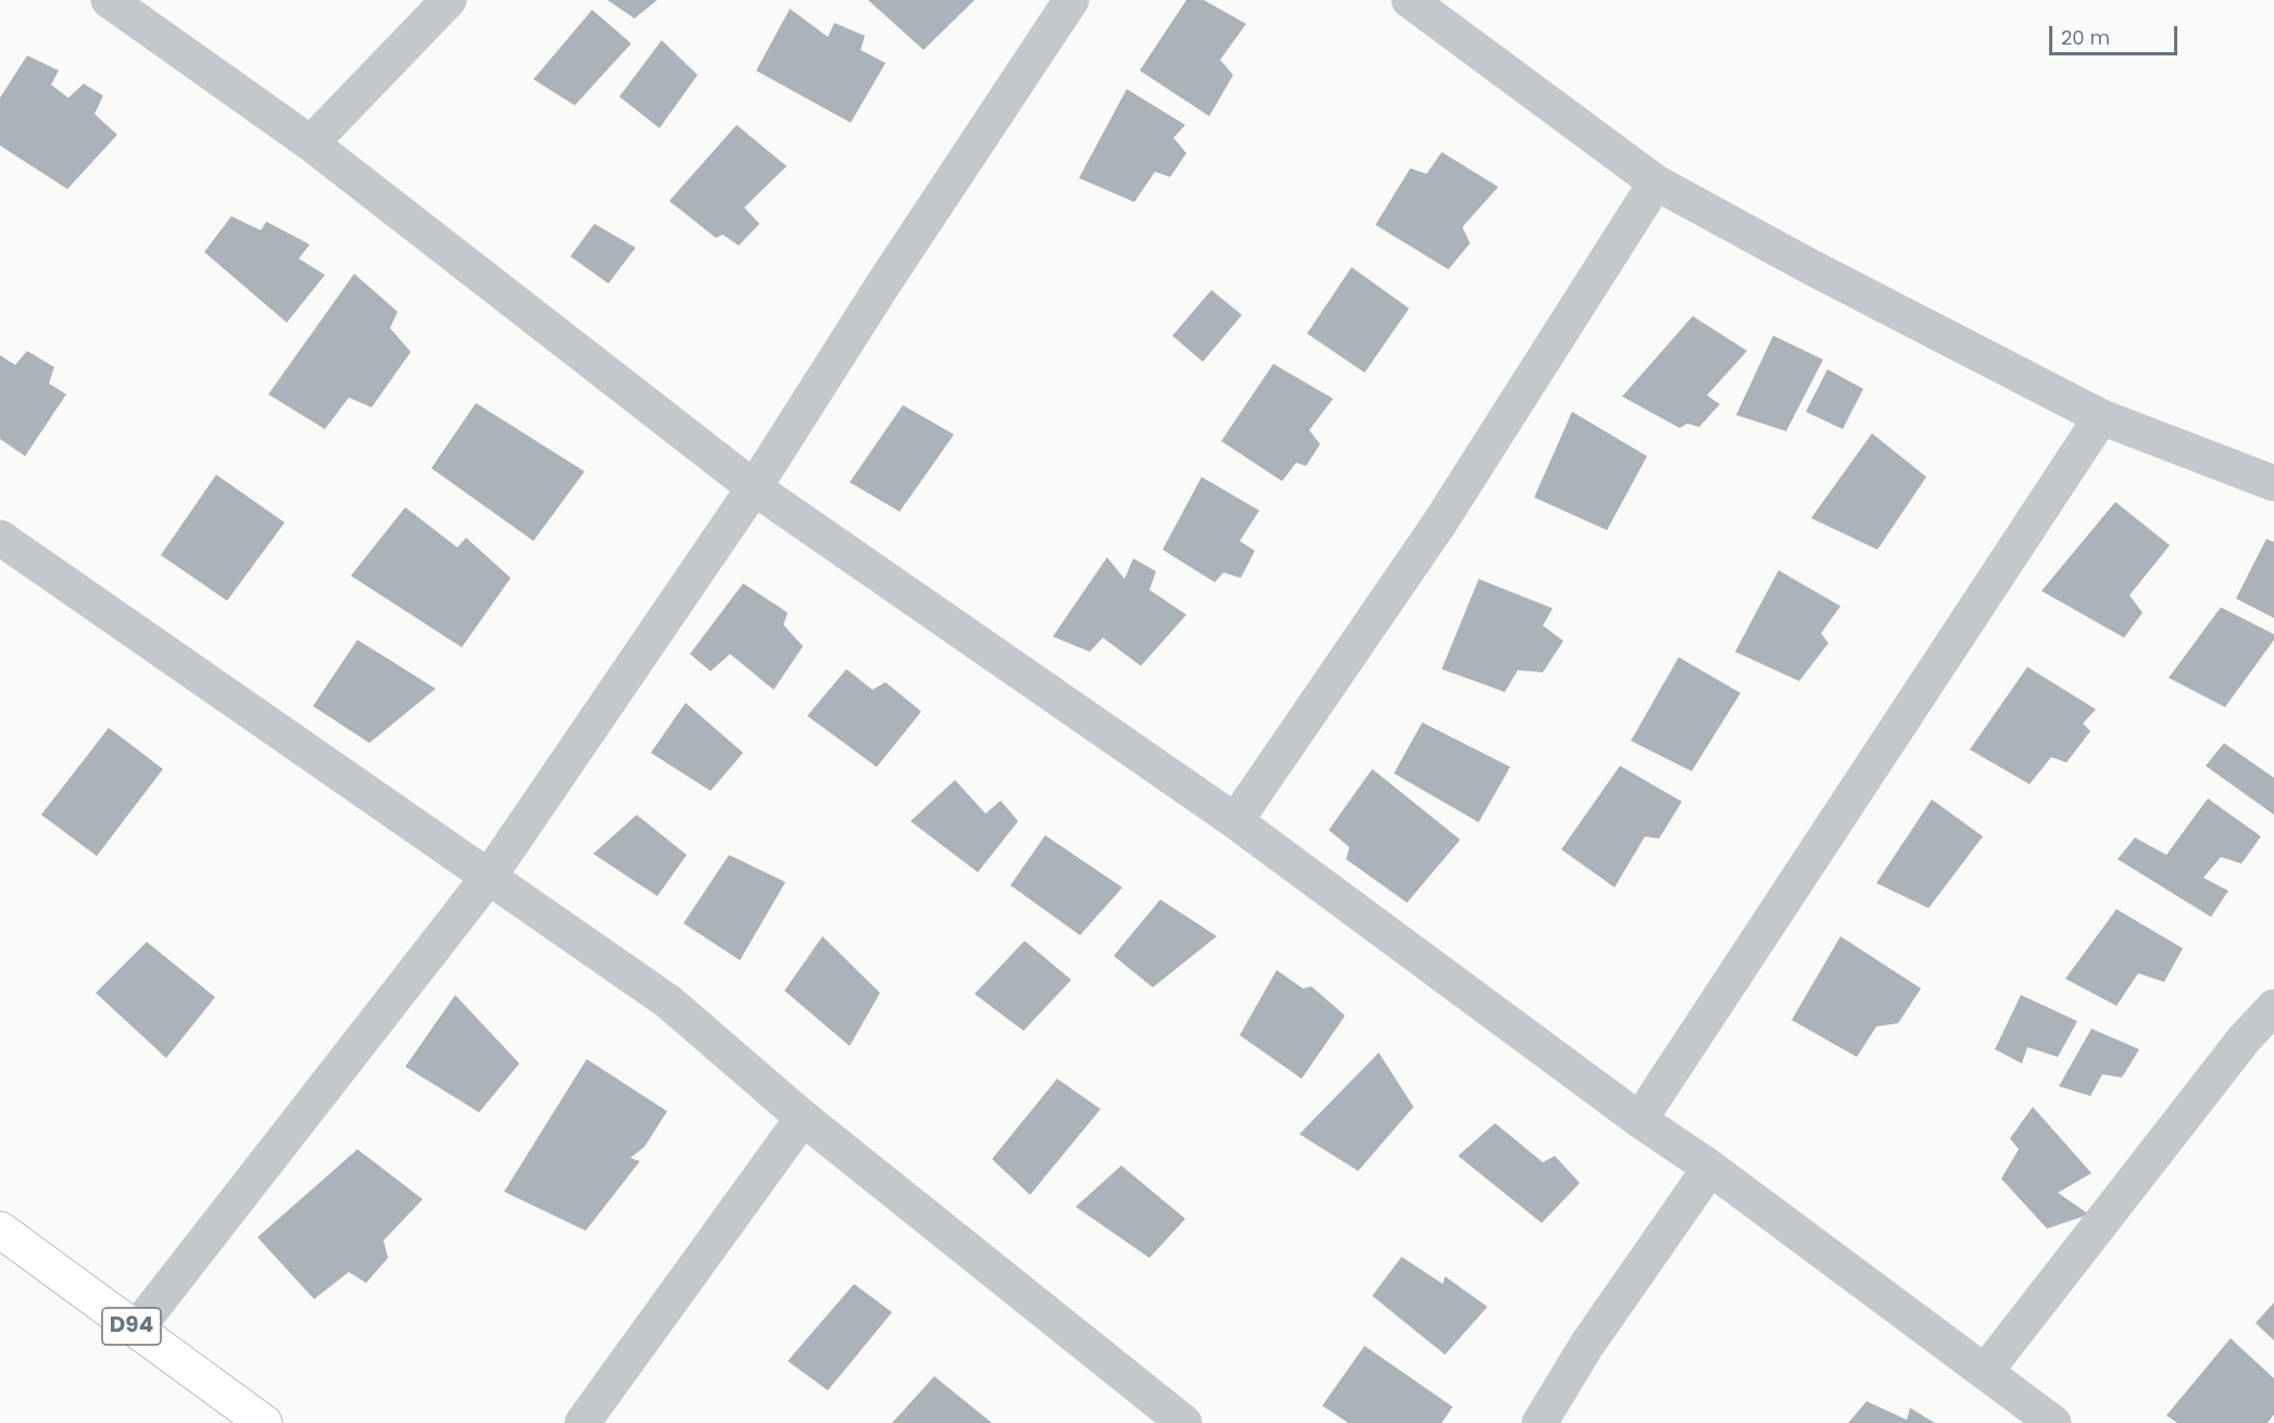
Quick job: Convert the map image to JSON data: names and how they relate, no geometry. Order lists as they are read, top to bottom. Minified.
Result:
{"streets":{"main road":["D94"]},"scale_bar":"20 m"}
